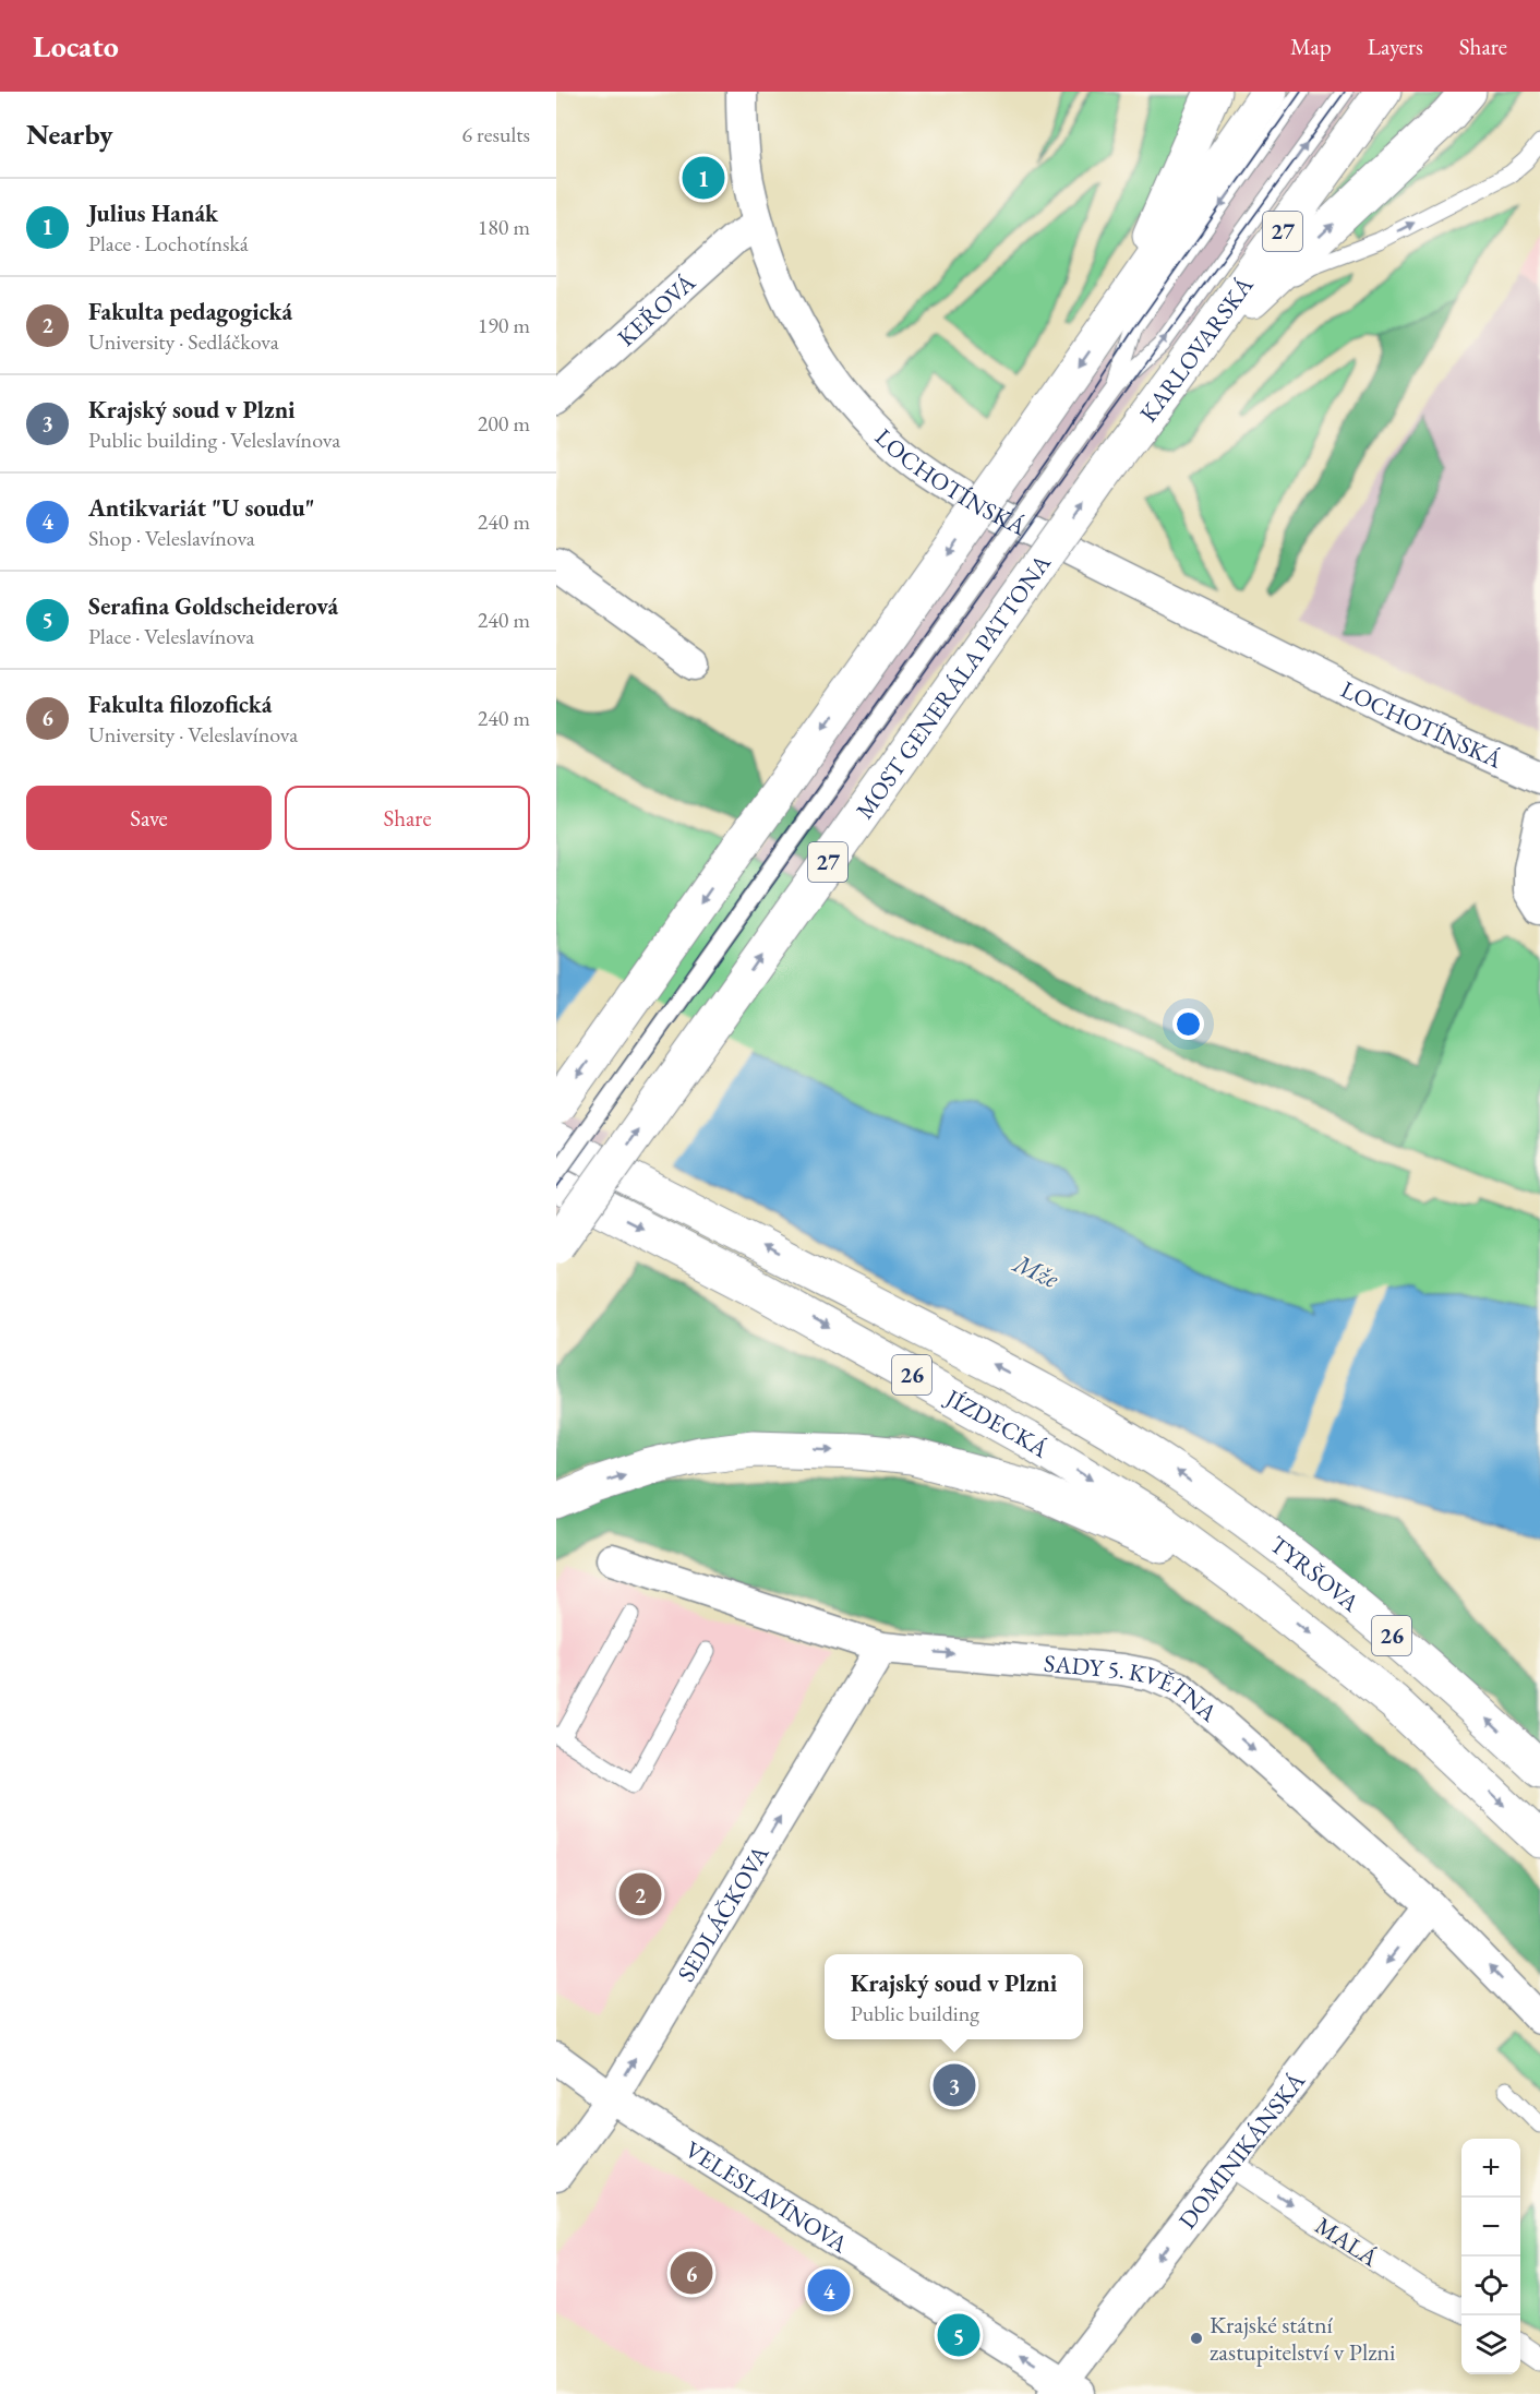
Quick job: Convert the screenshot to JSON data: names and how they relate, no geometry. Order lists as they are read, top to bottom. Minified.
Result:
{"streets":{"main road":["27","KARLOVARSKÁ","MOST GENERÁLA PATTONA","26","JÍZDECKÁ","TYRŠOVA"],"street":["KEŘOVÁ","LOCHOTÍNSKÁ","SADY 5. KVĚTNA","SEDLÁČKOVA","DOMINIKÁNSKÁ","VELESLAVÍNOVA","MALÁ"]},"crossings":[["KEŘOVÁ","LOCHOTÍNSKÁ"],["KARLOVARSKÁ","MOST GENERÁLA PATTONA"],["JÍZDECKÁ","TYRŠOVA"],["SADY 5. KVĚTNA","SEDLÁČKOVA"],["SADY 5. KVĚTNA","DOMINIKÁNSKÁ"],["SEDLÁČKOVA","VELESLAVÍNOVA"],["DOMINIKÁNSKÁ","VELESLAVÍNOVA"],["DOMINIKÁNSKÁ","MALÁ"]],"one_way":["SEDLÁČKOVA","DOMINIKÁNSKÁ","VELESLAVÍNOVA","MALÁ"],"water":["Mže"],"places":["Krajské státní zastupitelství v Plzni"],"page":{"header":"Locato","nav":["Map","Layers","Share"],"heading":["Nearby","6 results"],"pins":["1","2","3","6","4","5"],"list":[{"mark":"1","name":"Julius Hanák","note":"Place · Lochotínská","value":"180 m"},{"mark":"2","name":"Fakulta pedagogická","note":"University · Sedláčkova","value":"190 m"},{"mark":"3","name":"Krajský soud v Plzni","note":"Public building · Veleslavínova","value":"200 m"},{"mark":"4","name":"Antikvariát \"U soudu\"","note":"Shop · Veleslavínova","value":"240 m"},{"mark":"5","name":"Serafina Goldscheiderová","note":"Place · Veleslavínova","value":"240 m"},{"mark":"6","name":"Fakulta filozofická","note":"University · Veleslavínova","value":"240 m"}],"buttons":["Save","Share"],"popup":["Krajský soud v Plzni","Public building"],"map_buttons":["+","−"]}}
